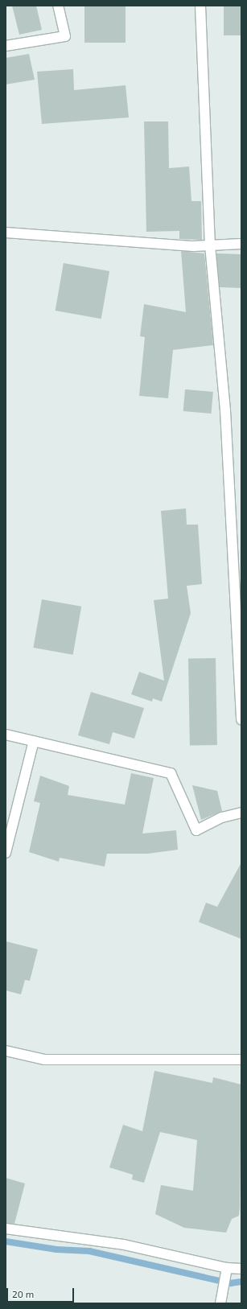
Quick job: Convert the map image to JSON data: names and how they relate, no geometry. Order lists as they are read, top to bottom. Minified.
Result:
{"scale_bar":"20 m"}
